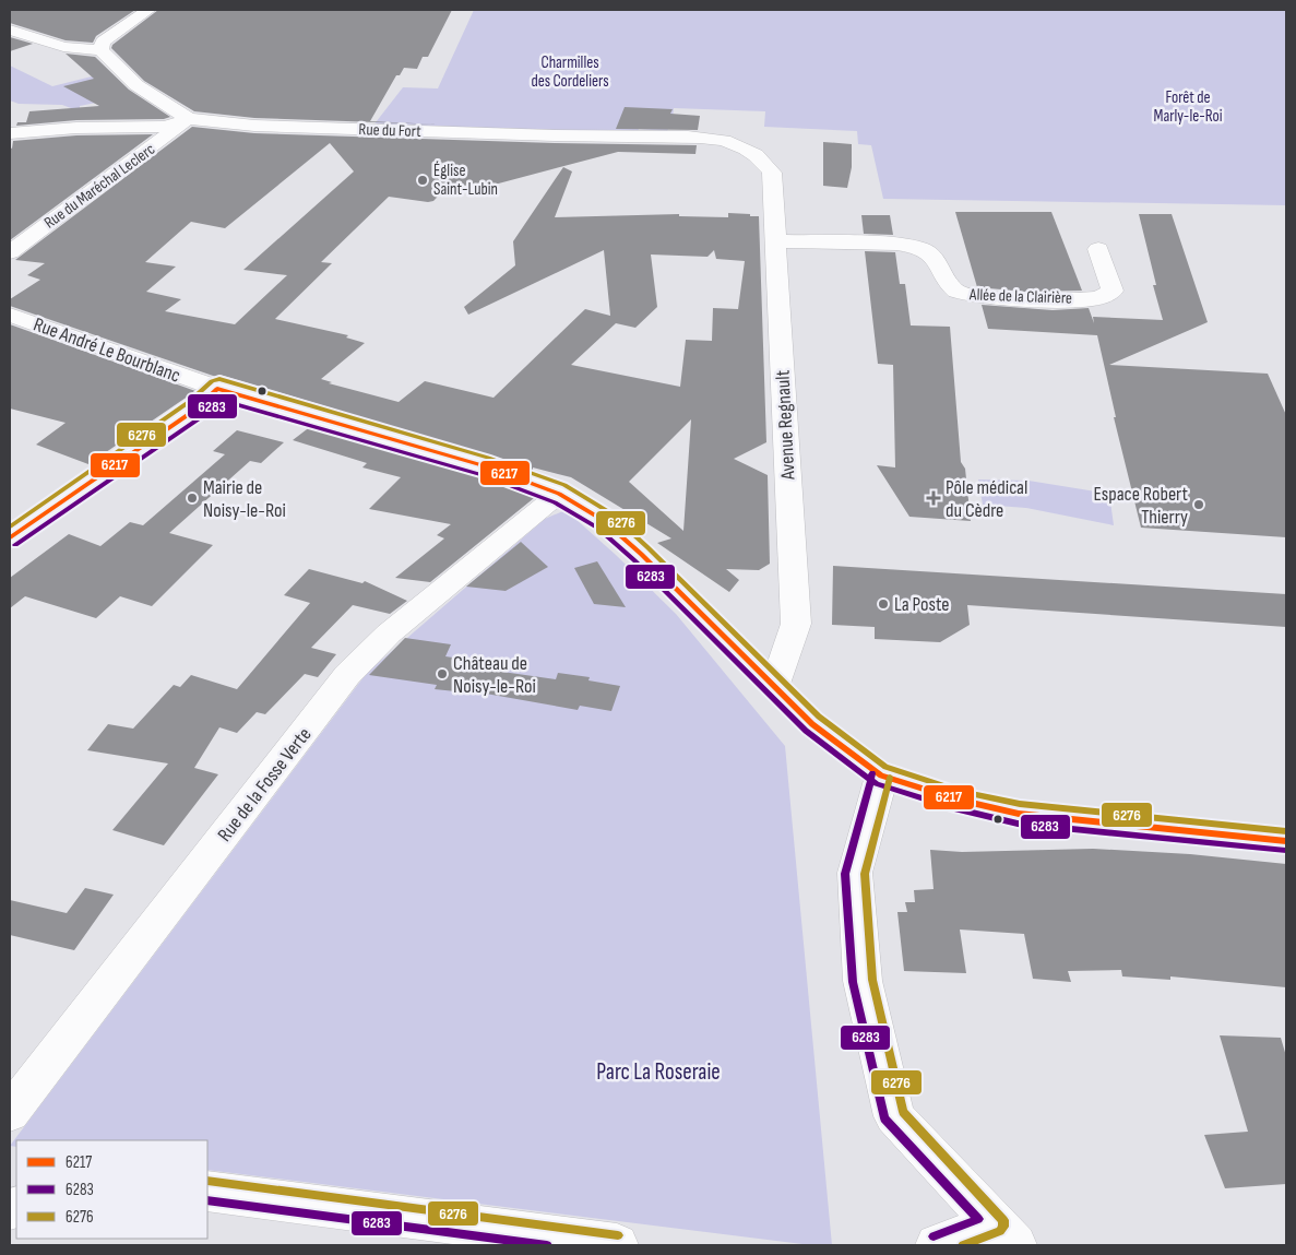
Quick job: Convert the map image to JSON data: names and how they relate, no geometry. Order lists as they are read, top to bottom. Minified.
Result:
{"streets":{"street":["Rue du Fort","Rue du Maréchal Leclerc","Allée de la Clairière","Rue André Le Bourblanc","Avenue Regnault","Rue de la Fosse Verte"]},"crossings":[["Rue du Fort","Rue du Maréchal Leclerc"],["Rue du Fort","Avenue Regnault"],["Allée de la Clairière","Avenue Regnault"],["Rue André Le Bourblanc","Avenue Regnault"],["Rue André Le Bourblanc","Rue de la Fosse Verte"]],"parks":["Charmilles des Cordeliers","Forêt de Marly-le-Roi","Parc La Roseraie"],"places":{"other":["Église Saint-Lubin","Mairie de Noisy-le-Roi","Espace Robert Thierry","La Poste","Château de Noisy-le-Roi"],"health":["Pôle médical du Cèdre"]},"lines":["transit line 6276","transit line 6217","transit line 6283"],"legend":["6217","6283","6276"]}
